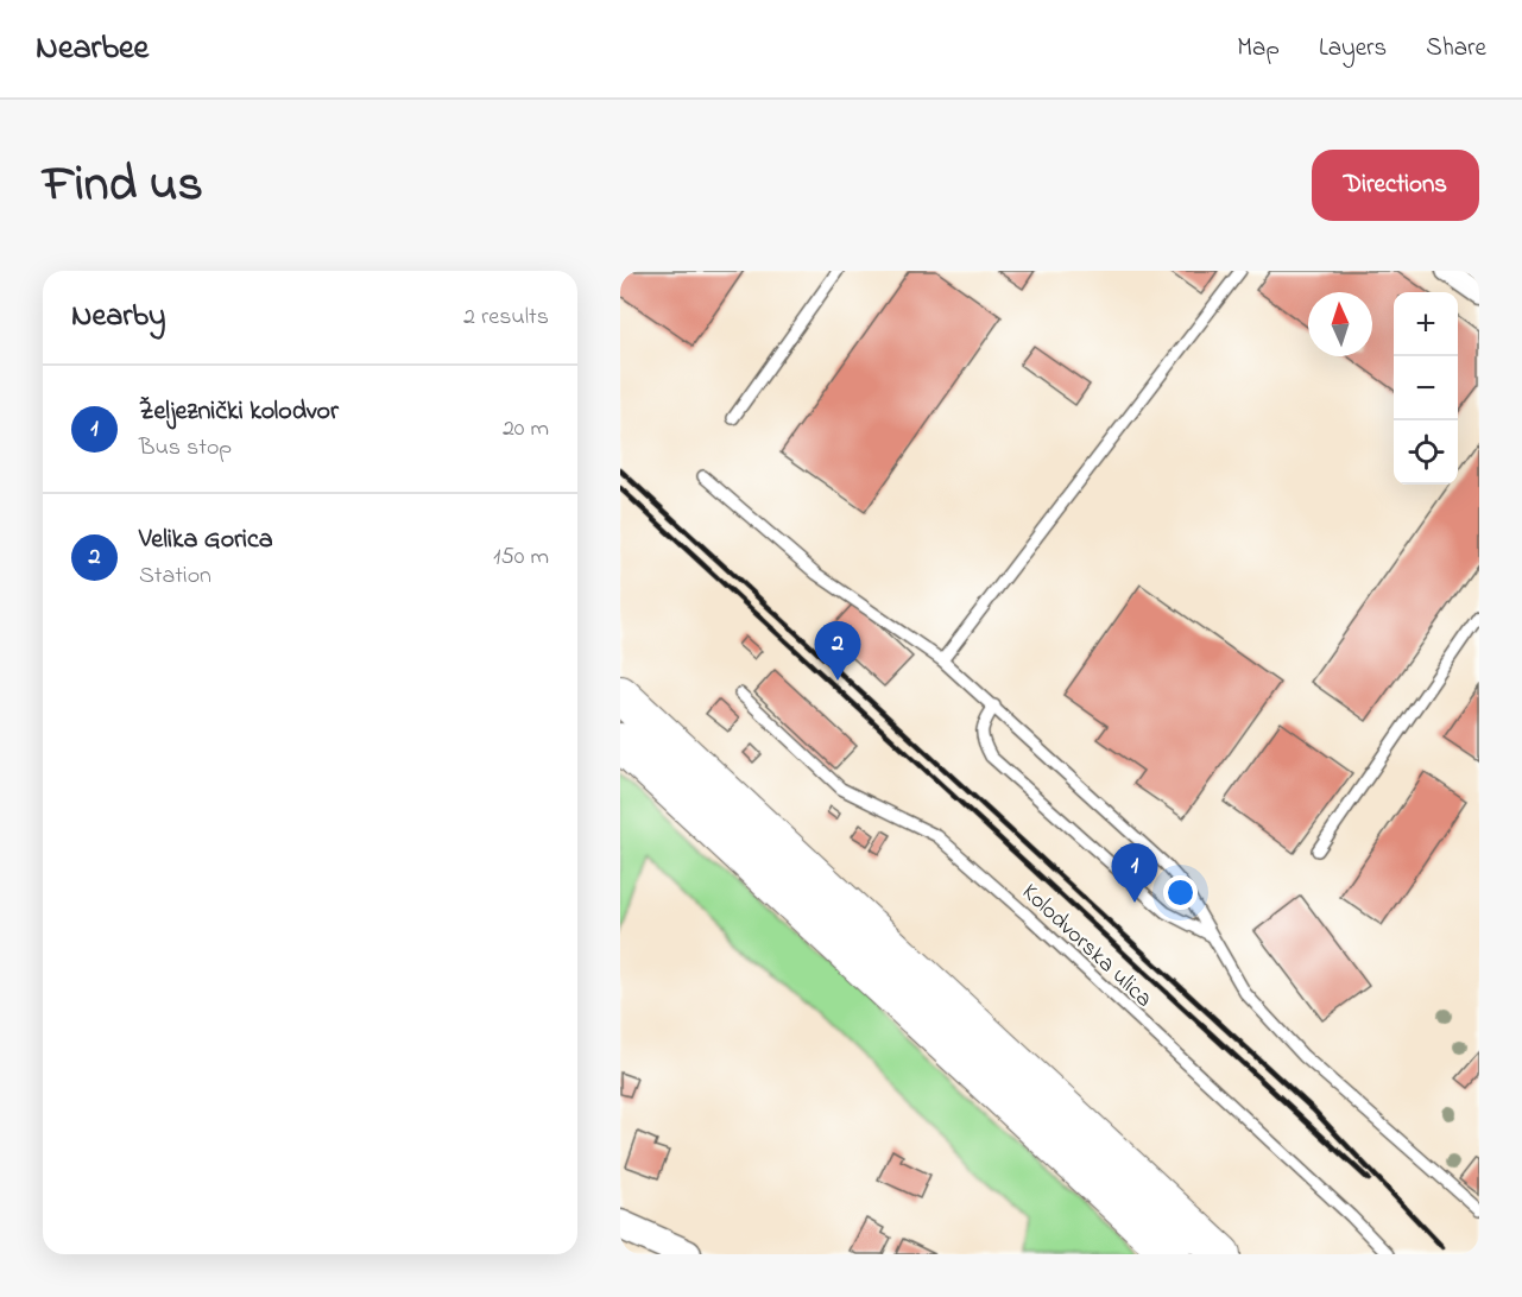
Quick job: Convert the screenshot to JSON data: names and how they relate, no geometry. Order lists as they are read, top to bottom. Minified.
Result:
{"streets":{"lane":["Kolodvorska ulica"]},"north":"top","page":{"header":"Nearbee","nav":["Map","Layers","Share"],"title":"Find us","buttons":"Directions","heading":["Nearby","2 results"],"map_buttons":["+","−"],"list":[{"mark":"1","name":"Željeznički kolodvor","note":"Bus stop","value":"20 m"},{"mark":"2","name":"Velika Gorica","note":"Station","value":"150 m"}],"pins":["2","1"]}}
